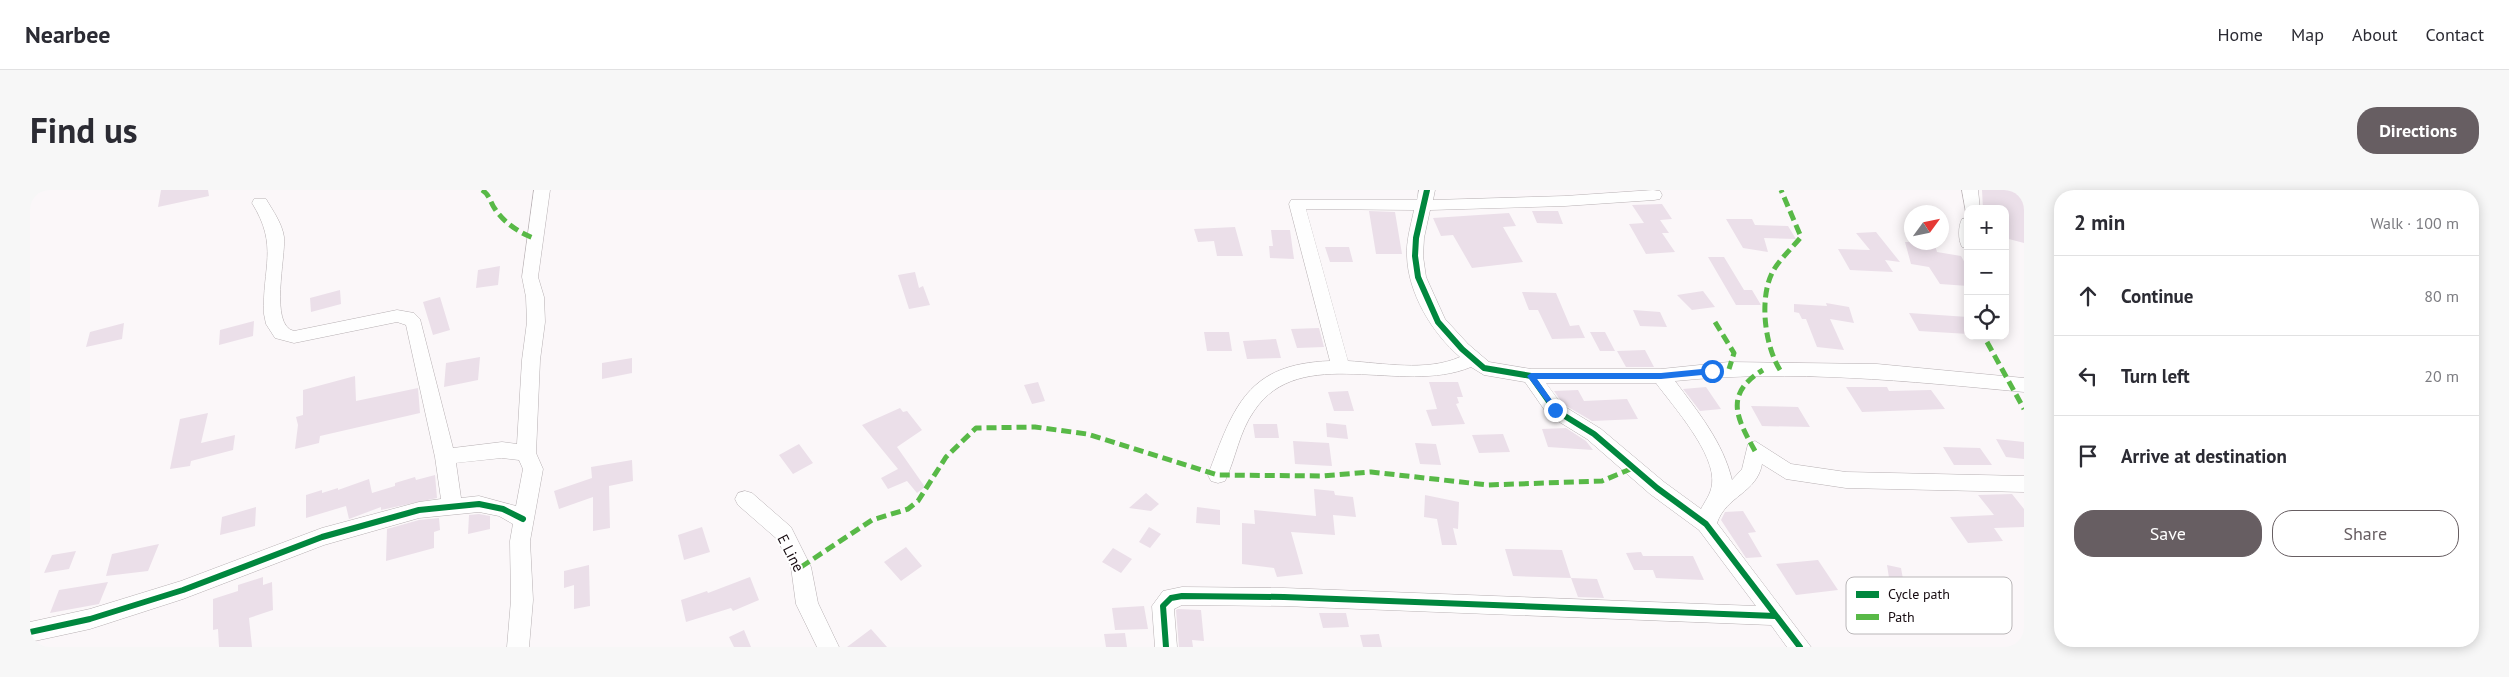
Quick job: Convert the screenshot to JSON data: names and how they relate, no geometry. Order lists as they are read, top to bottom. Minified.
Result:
{"streets":{"street":["E Line"]},"legend":["Cycle path","Path"],"north":"top right","page":{"header":"Nearbee","nav":["Home","Map","About","Contact"],"title":"Find us","buttons":["Directions",["Save","Share"]],"heading":["2 min","Walk · 100 m"],"map_buttons":["+","−"],"list":[["Continue","80 m"],["Turn left","20 m"],"Arrive at destination"]}}
